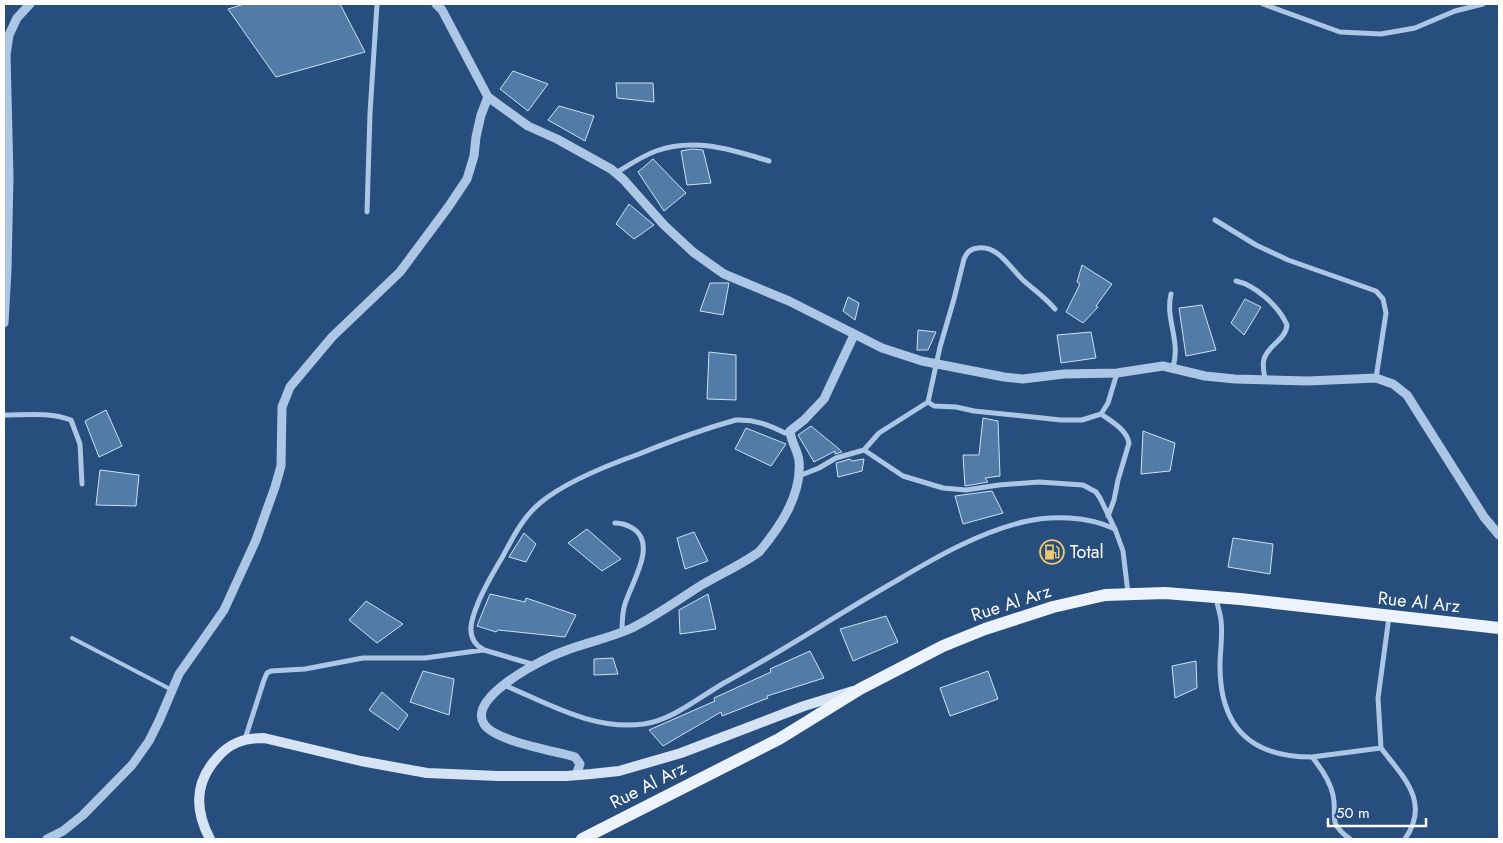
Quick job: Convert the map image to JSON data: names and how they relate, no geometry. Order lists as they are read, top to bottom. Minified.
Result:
{"streets":{"main road":["Rue Al Arz"]},"places":{"fuel station":["Total"]},"scale_bar":"50 m"}
